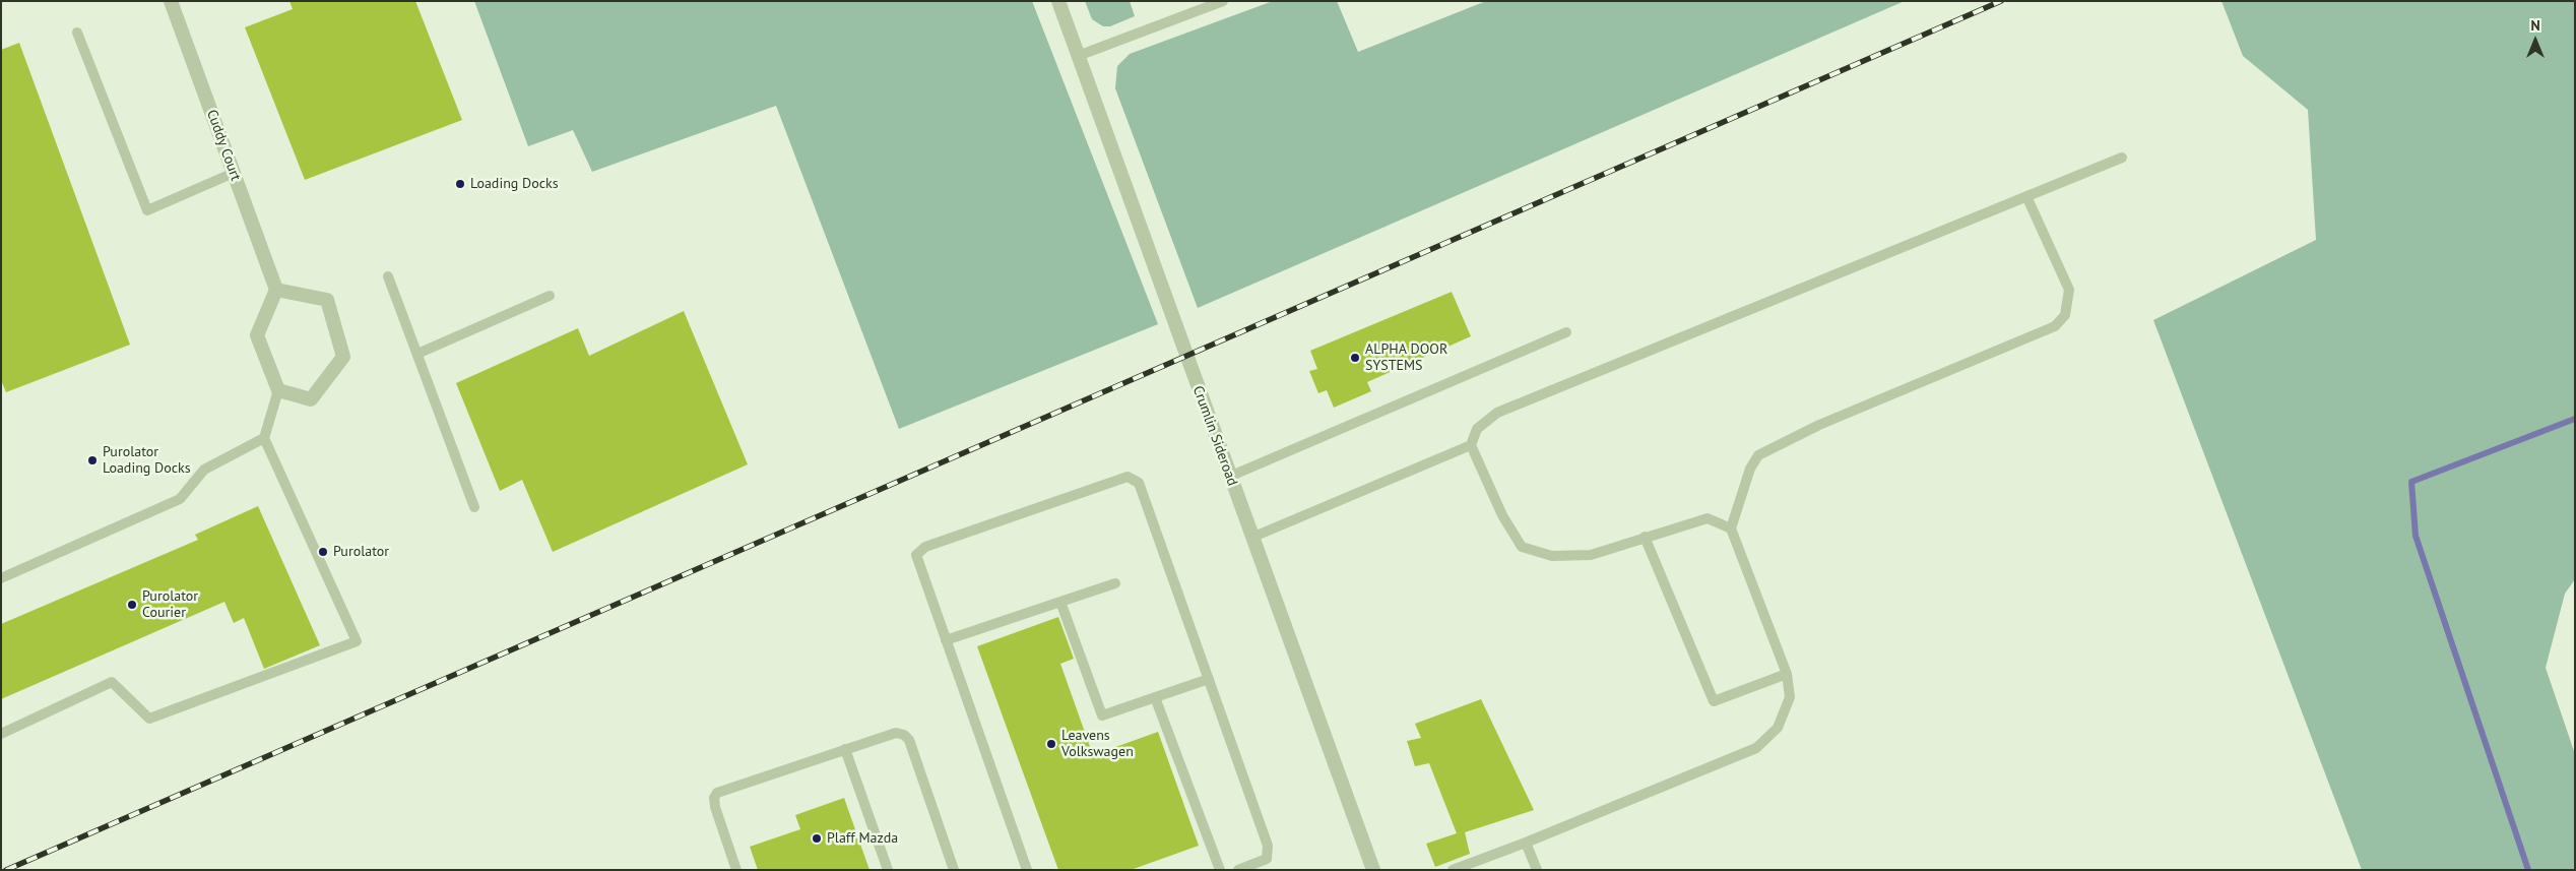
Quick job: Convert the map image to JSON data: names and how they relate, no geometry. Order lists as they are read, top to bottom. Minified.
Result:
{"streets":{"street":["Cuddy Court","Crumlin Sideroad"]},"places":["Loading Docks","ALPHA DOOR SYSTEMS","Purolator Loading Docks","Purolator","Purolator Courier","Leavens Volkswagen","Plaff Mazda"],"north":"top"}
